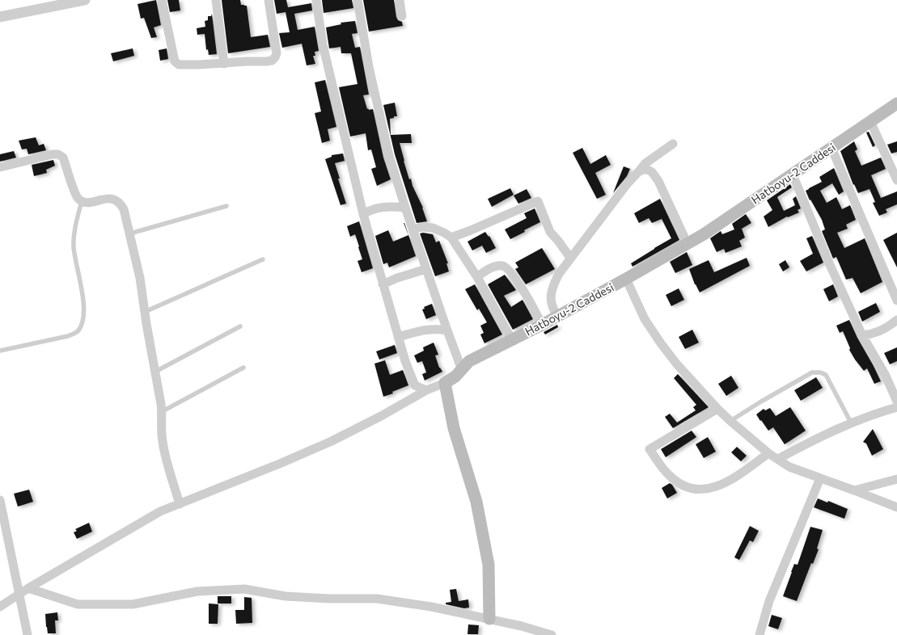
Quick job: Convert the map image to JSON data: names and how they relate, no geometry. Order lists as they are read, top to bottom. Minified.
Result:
{"streets":{"main road":["Hatboyu-2 Caddesi"]}}
